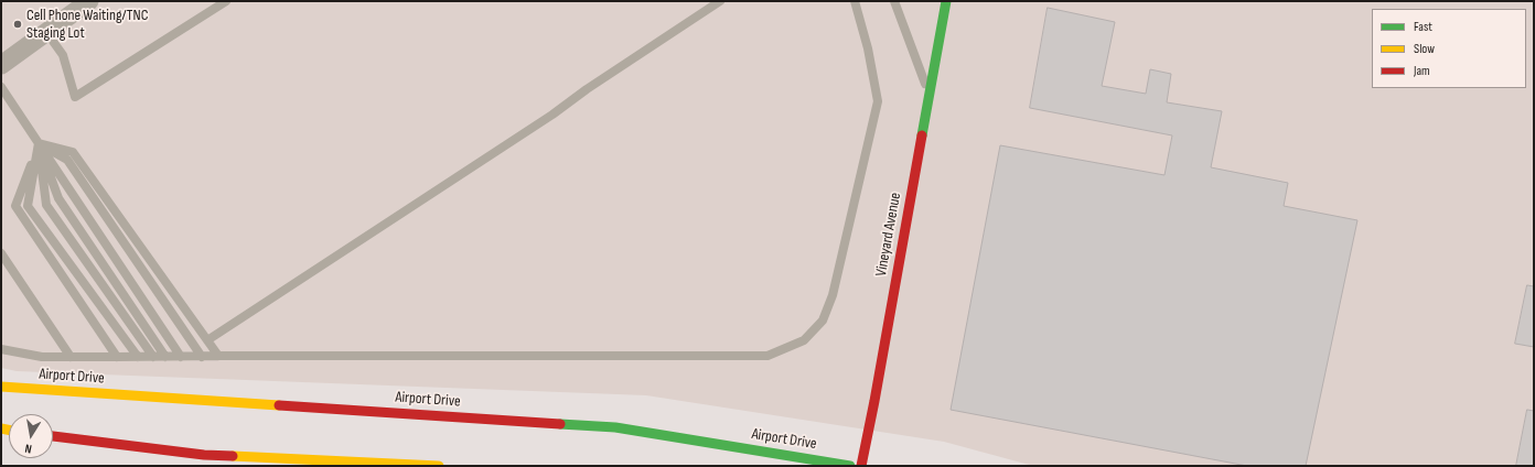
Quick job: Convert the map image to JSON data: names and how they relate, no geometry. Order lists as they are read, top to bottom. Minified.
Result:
{"streets":{"main road":["Vineyard Avenue","Airport Drive"]},"places":["Cell Phone Waiting/TNC Staging Lot"],"legend":["Fast","Slow","Jam"],"north":"bottom"}
